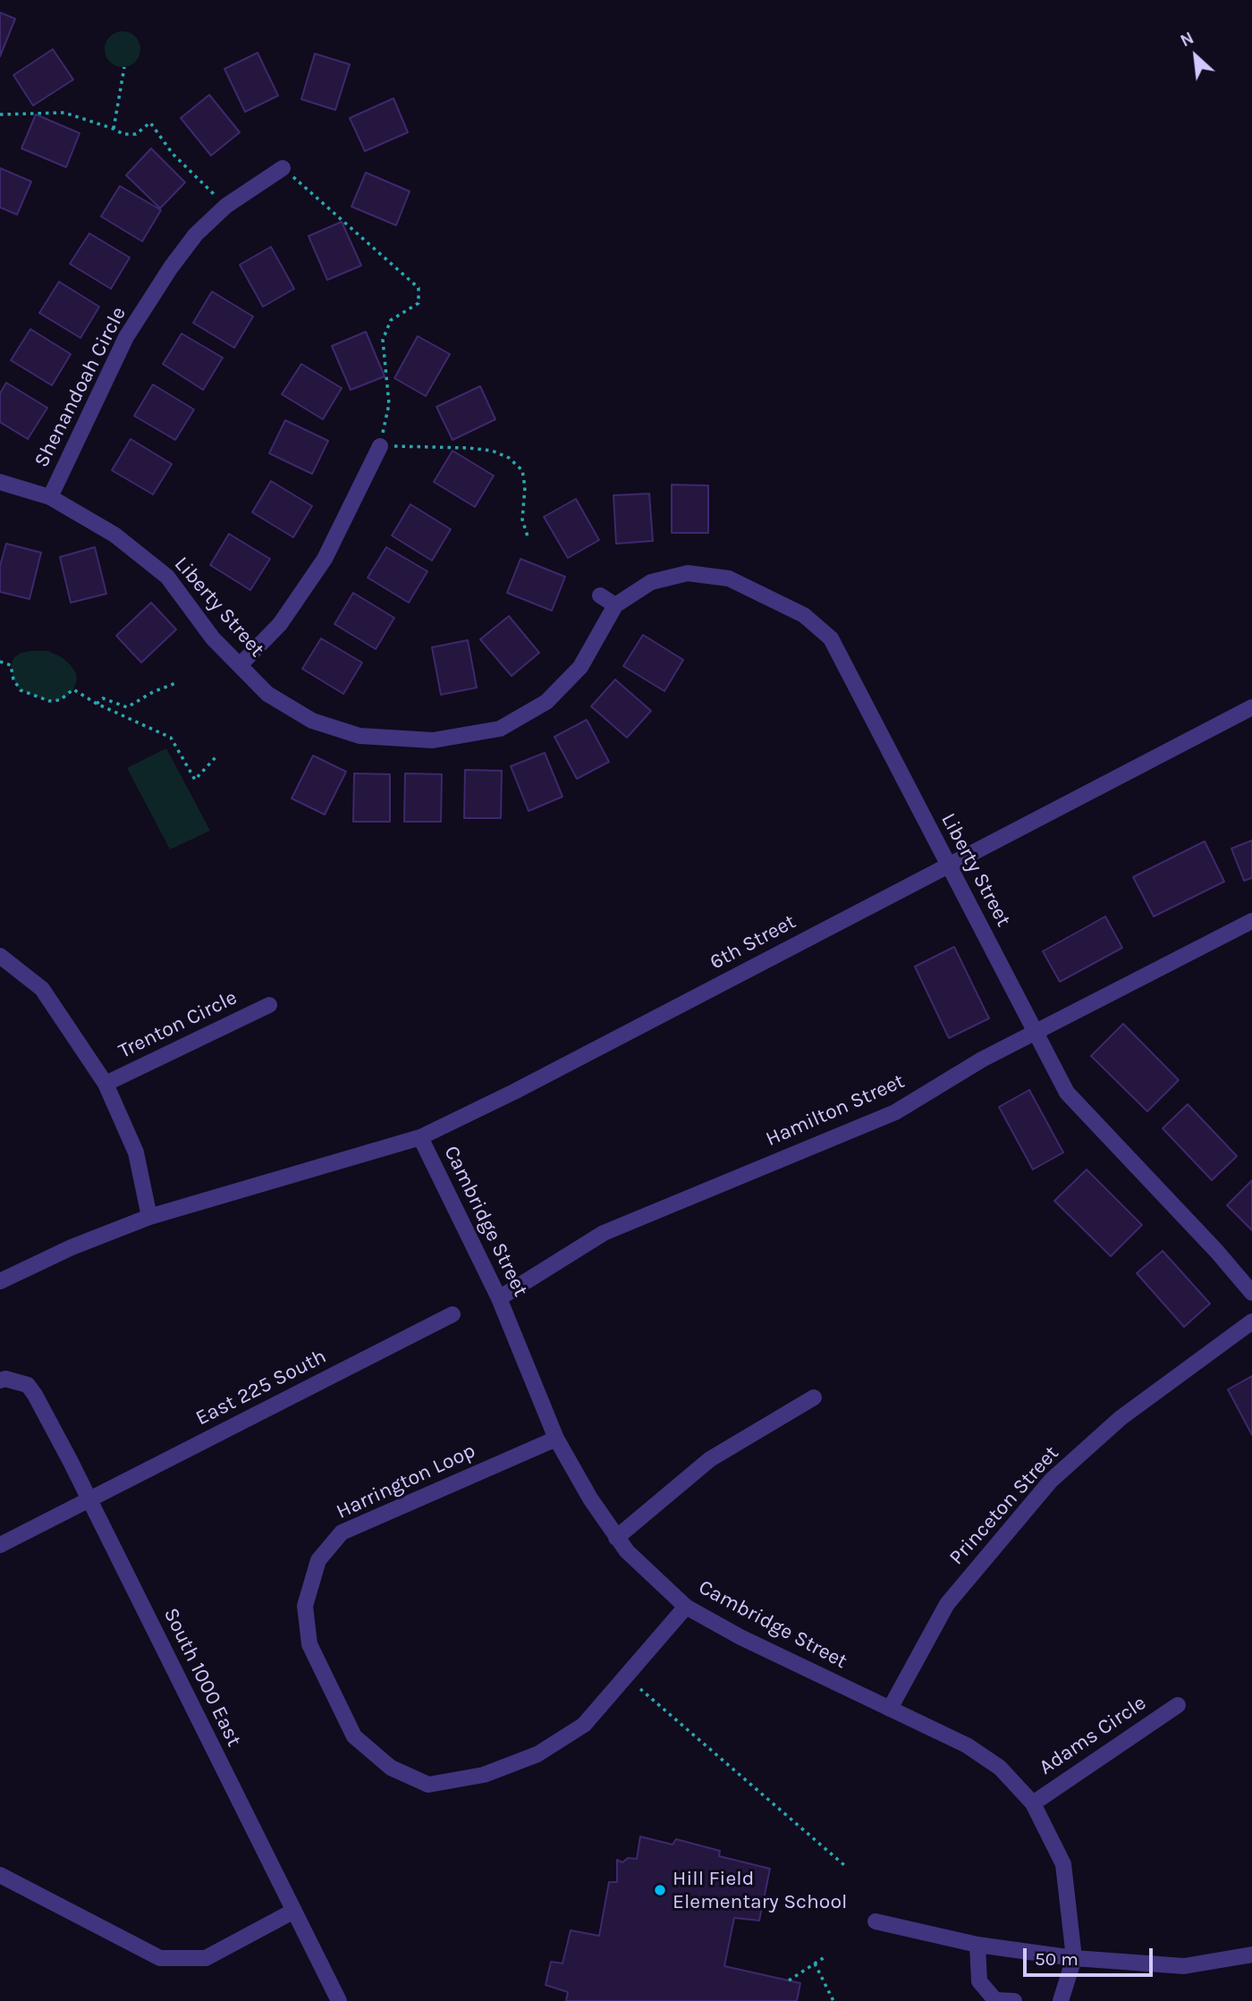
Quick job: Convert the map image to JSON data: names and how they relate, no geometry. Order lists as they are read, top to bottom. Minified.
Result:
{"streets":{"street":["Shenandoah Circle","Liberty Street","6th Street","Trenton Circle","Hamilton Street","Cambridge Street","East 225 South","Harrington Loop","Princeton Street","South 1000 East","Adams Circle"]},"crossings":[["Shenandoah Circle","Liberty Street"],["Liberty Street","6th Street"],["Liberty Street","Hamilton Street"],["6th Street","Cambridge Street"],["Hamilton Street","Cambridge Street"],["Cambridge Street","Harrington Loop"],["Cambridge Street","Princeton Street"],["Cambridge Street","Adams Circle"],["East 225 South","South 1000 East"]],"places":["Hill Field Elementary School"],"scale_bar":"50 m","north":"top left"}
